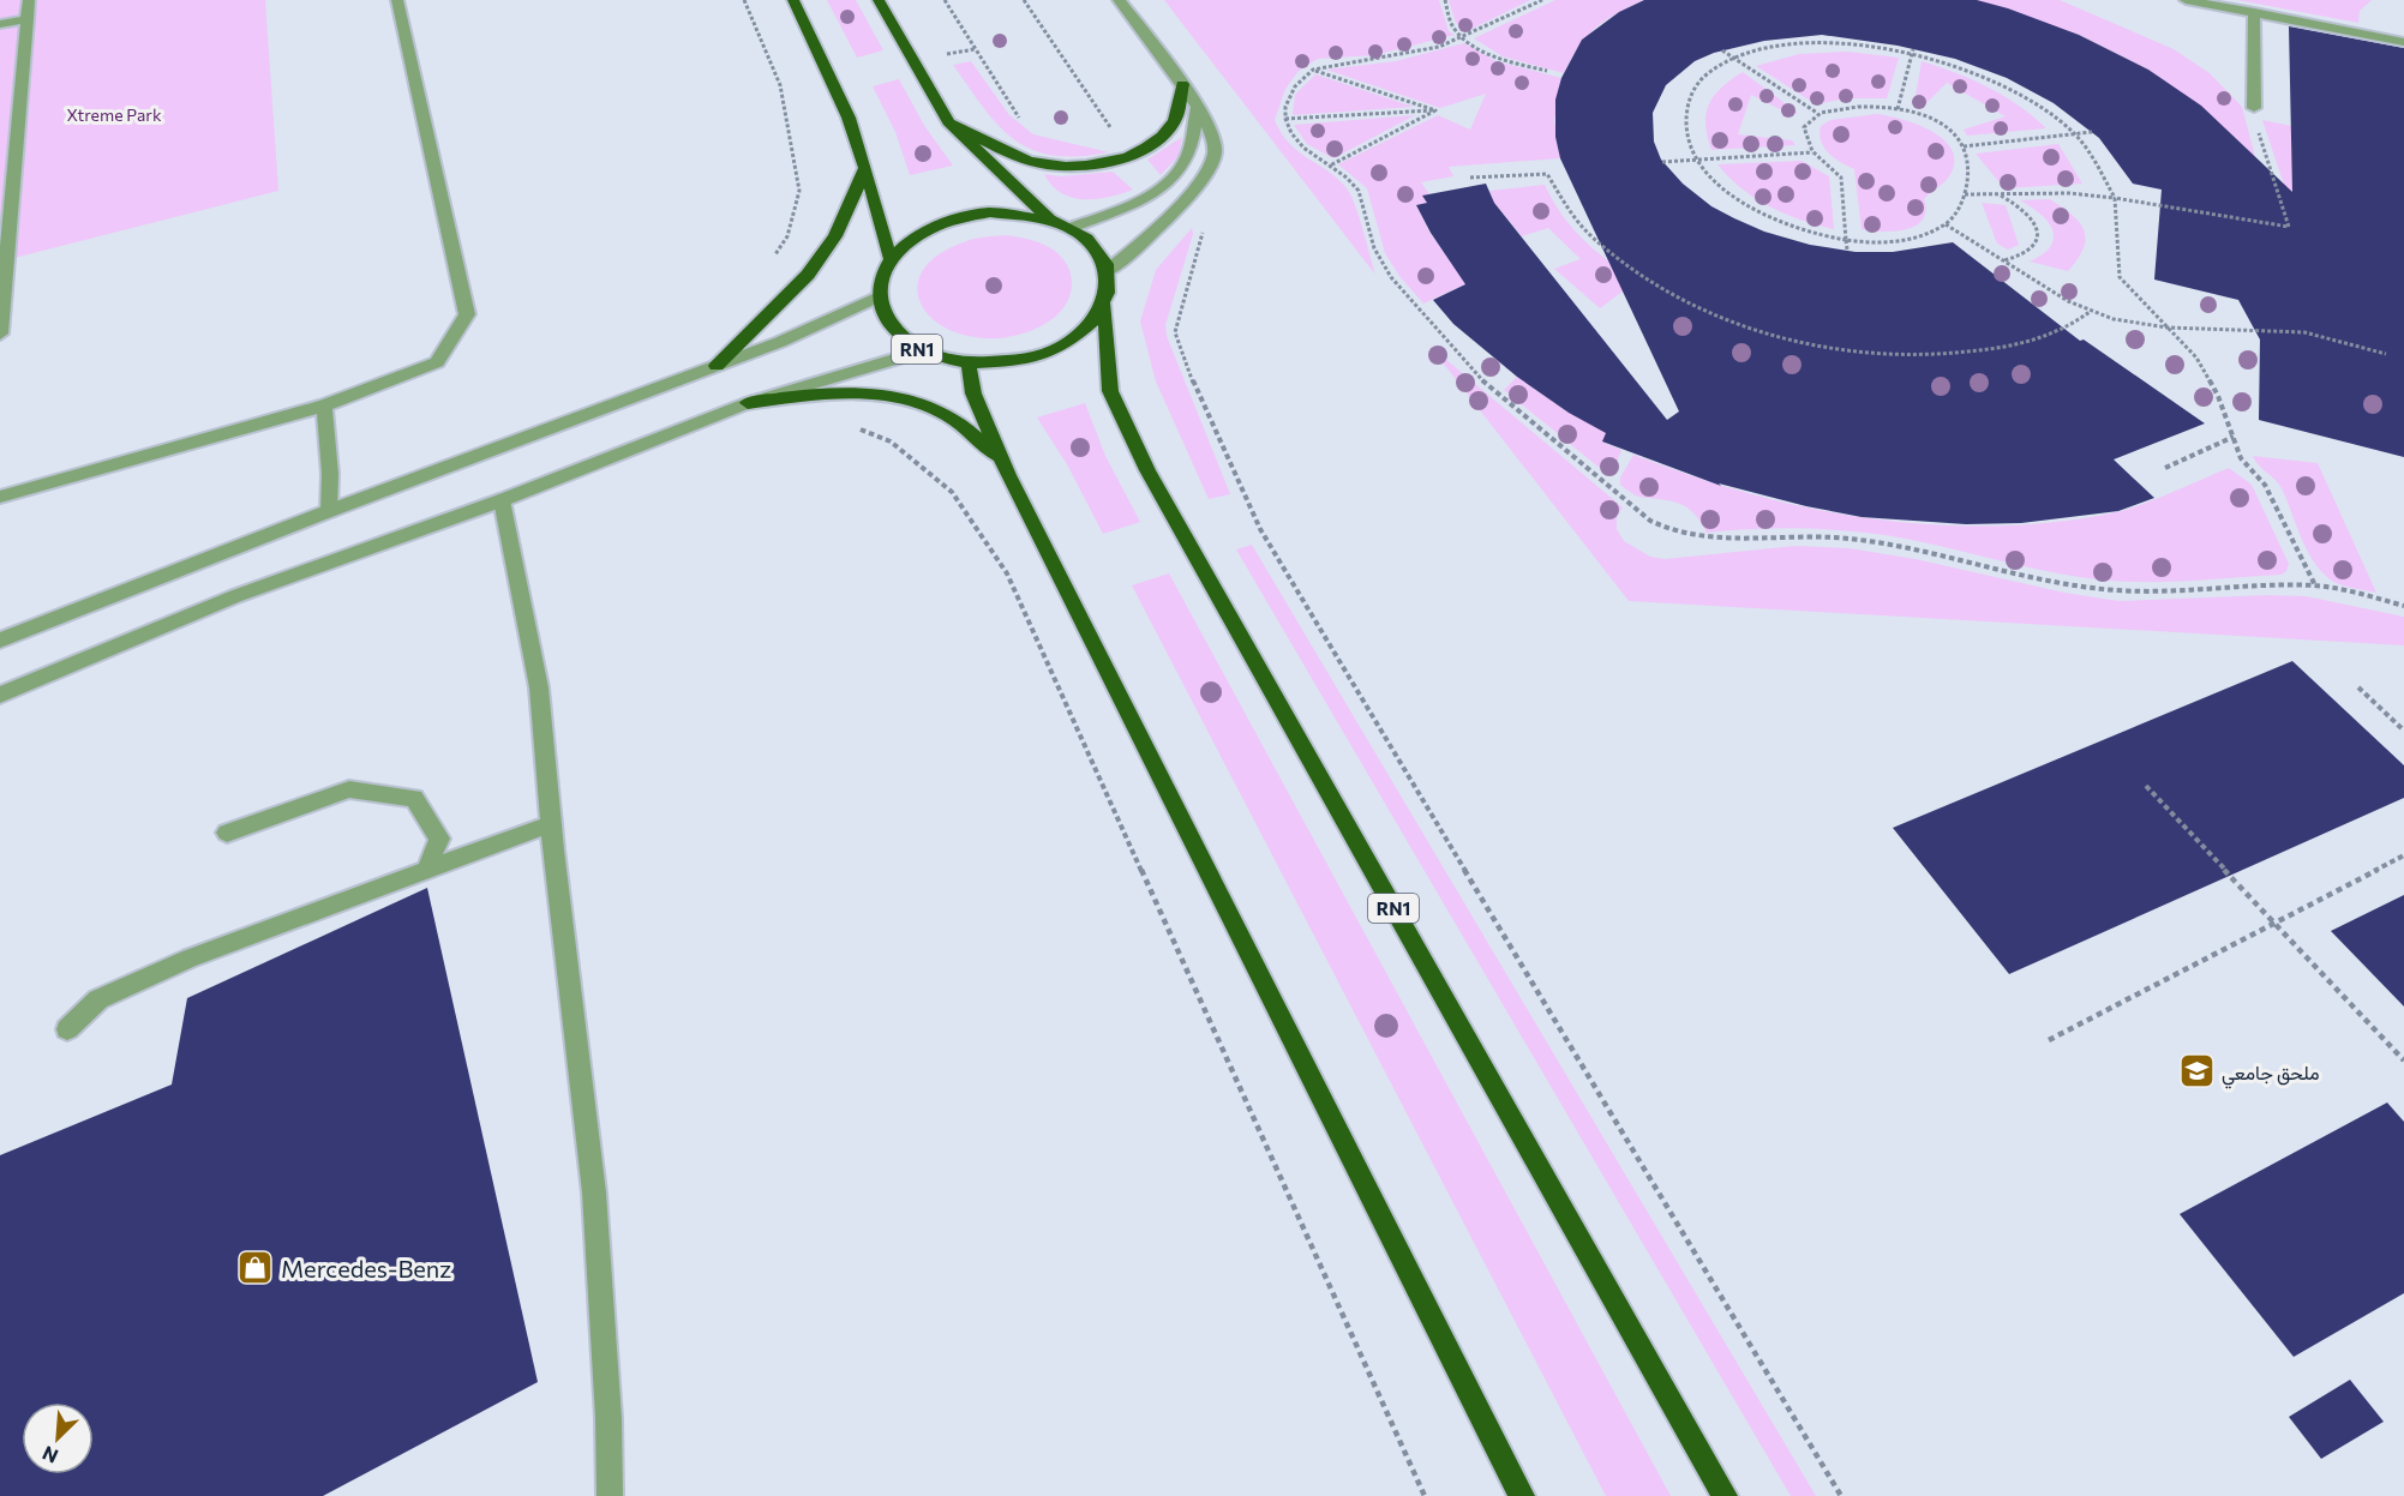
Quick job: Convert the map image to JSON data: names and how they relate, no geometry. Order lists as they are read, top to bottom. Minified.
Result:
{"streets":{"highway":["RN1"]},"parks":["Xtreme Park"],"places":{"school or university":["ملحق جامعي"],"shop":["Mercedes-Benz"]},"north":"bottom left"}
